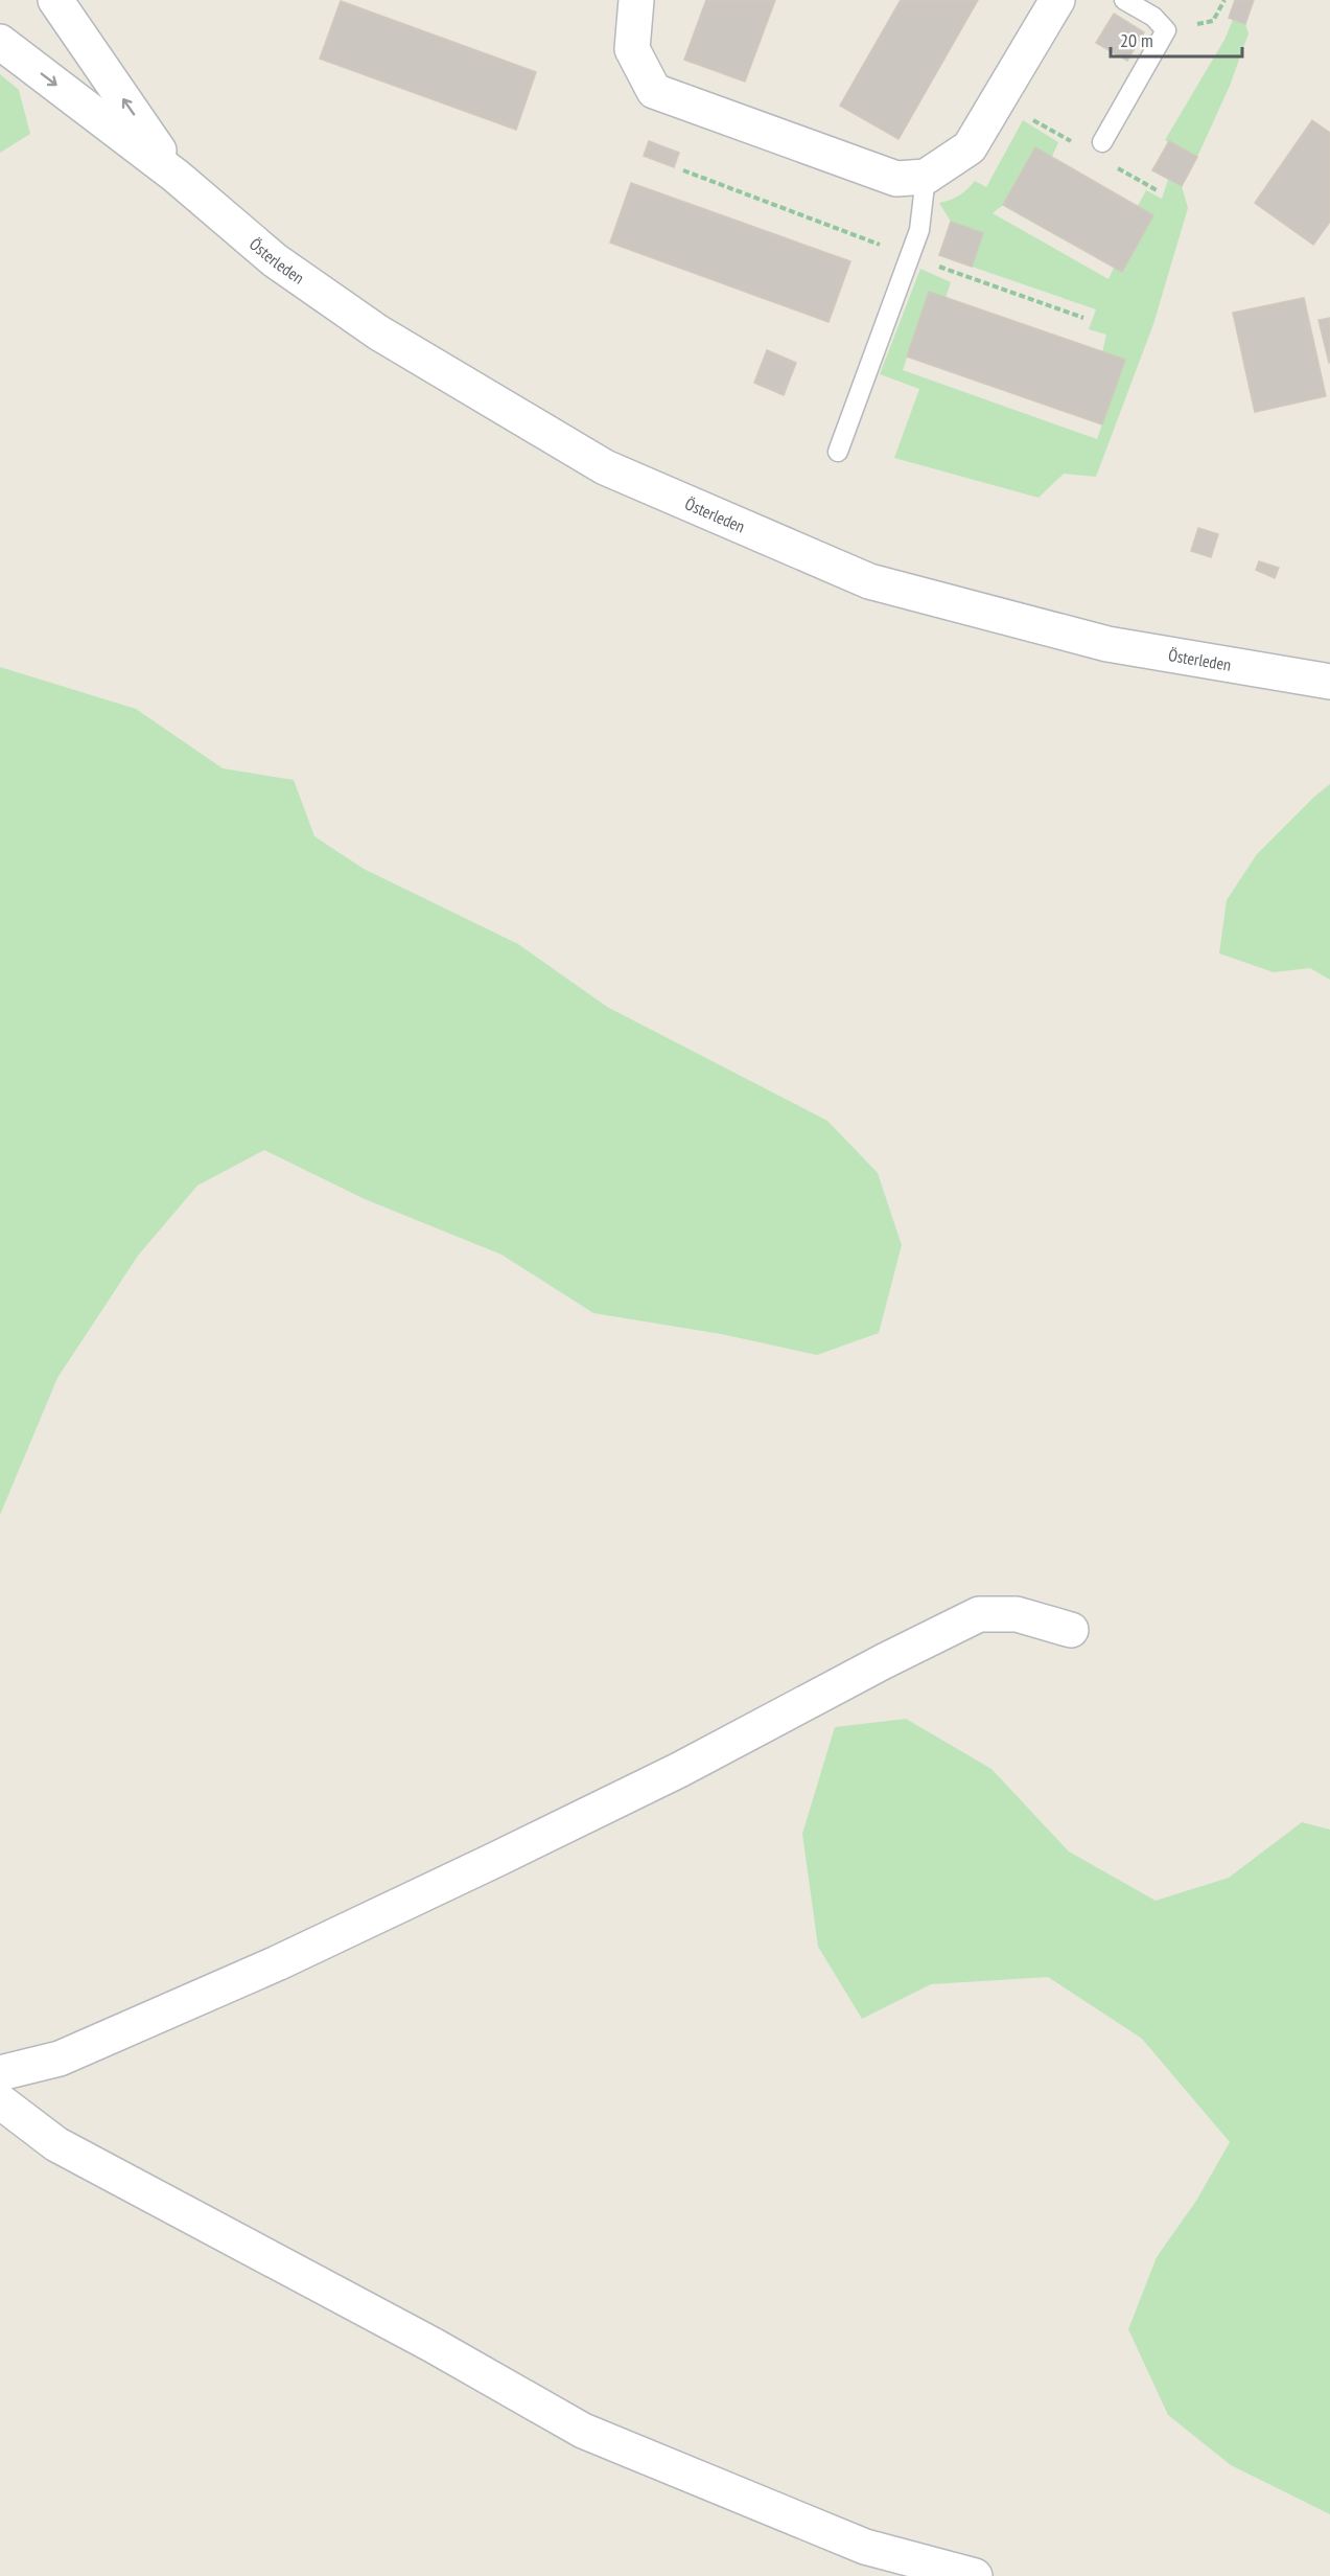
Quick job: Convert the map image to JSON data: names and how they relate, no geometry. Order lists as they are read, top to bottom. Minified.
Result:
{"streets":{"street":["Österleden"]},"scale_bar":"20 m"}
